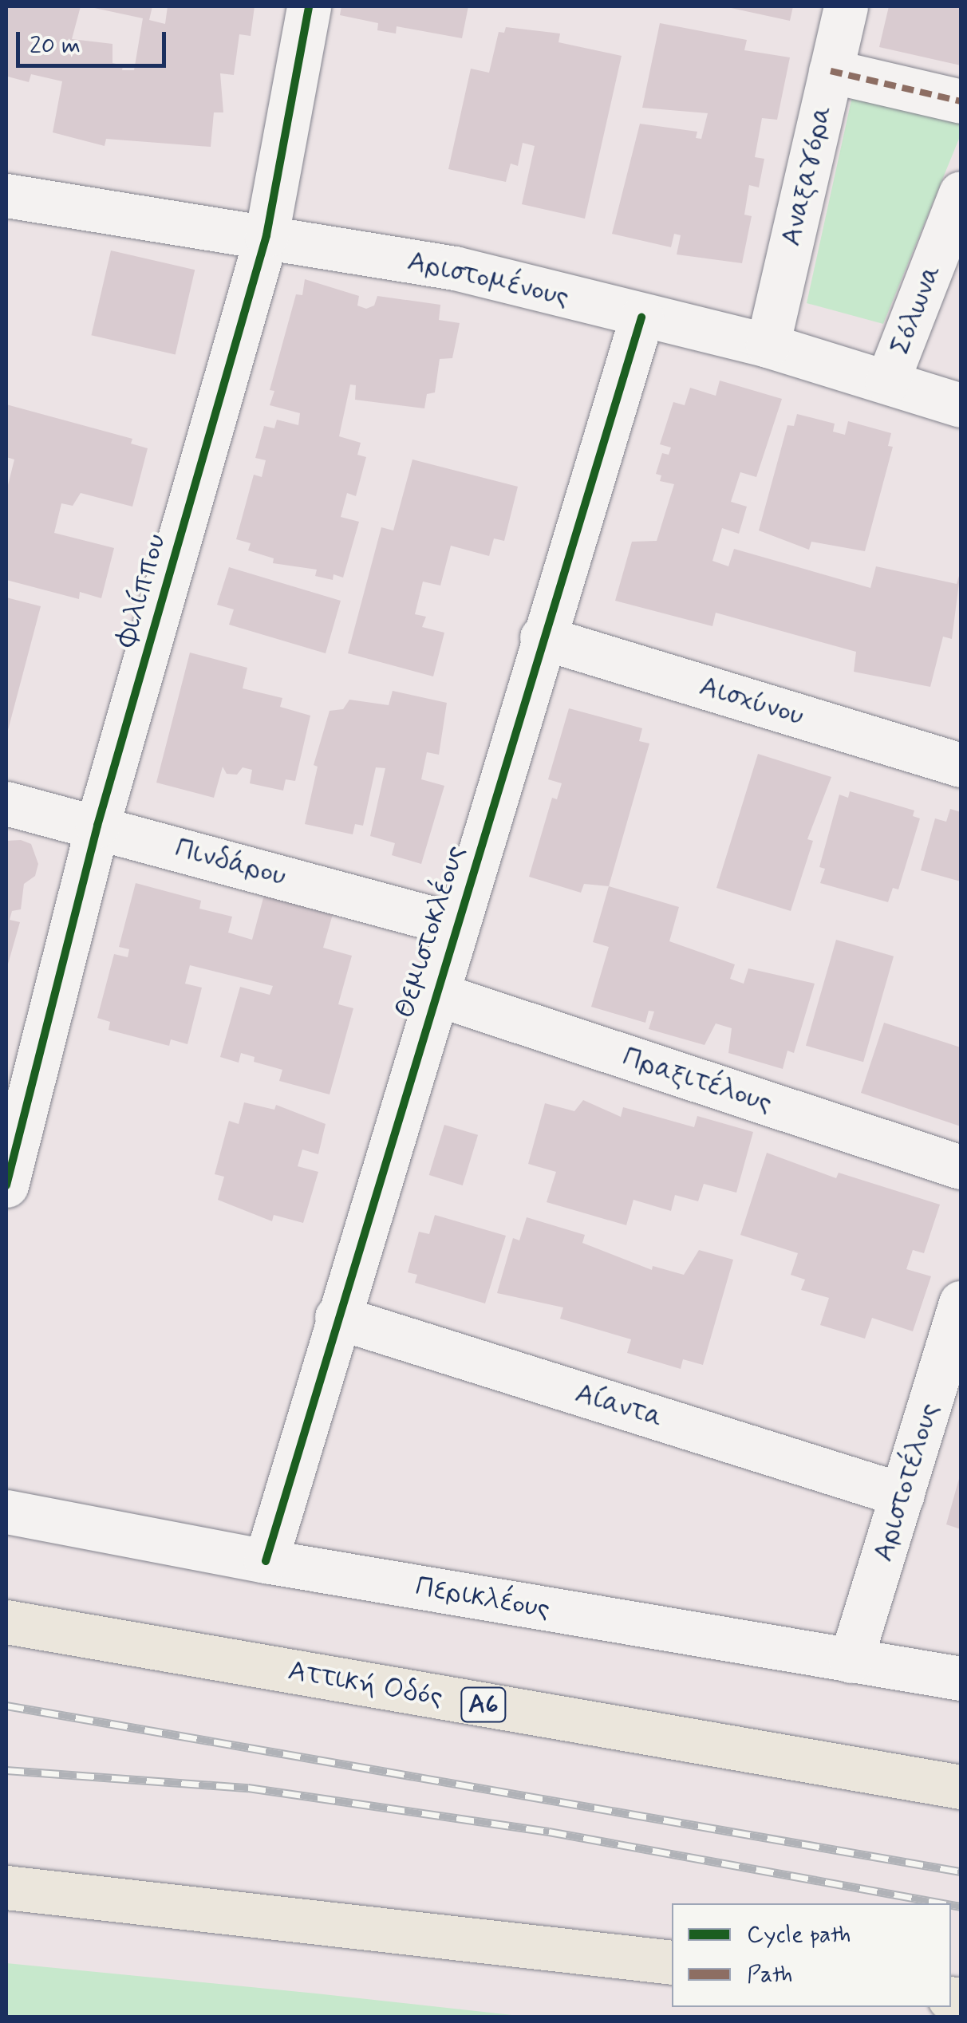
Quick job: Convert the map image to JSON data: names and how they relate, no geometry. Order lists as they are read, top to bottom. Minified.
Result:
{"streets":{"highway":["Αττική Οδός","Α6"],"street":["Αναξαγόρα","Αριστομένους","Σόλωνα","Φιλίππου","Αισχύνου","Πινδάρου","Θεμιστοκλέους","Πραξιτέλους","Αίαντα","Αριστοτέλους","Περικλέους"]},"crossings":[["Αναξαγόρα","Αριστομένους"],["Αριστομένους","Σόλωνα"],["Αριστομένους","Φιλίππου"],["Αριστομένους","Θεμιστοκλέους"],["Φιλίππου","Πινδάρου"],["Αισχύνου","Θεμιστοκλέους"],["Πινδάρου","Θεμιστοκλέους"],["Θεμιστοκλέους","Πραξιτέλους"],["Θεμιστοκλέους","Αίαντα"],["Θεμιστοκλέους","Περικλέους"],["Αίαντα","Αριστοτέλους"],["Αριστοτέλους","Περικλέους"]],"legend":["Cycle path","Path"],"scale_bar":"20 m"}
